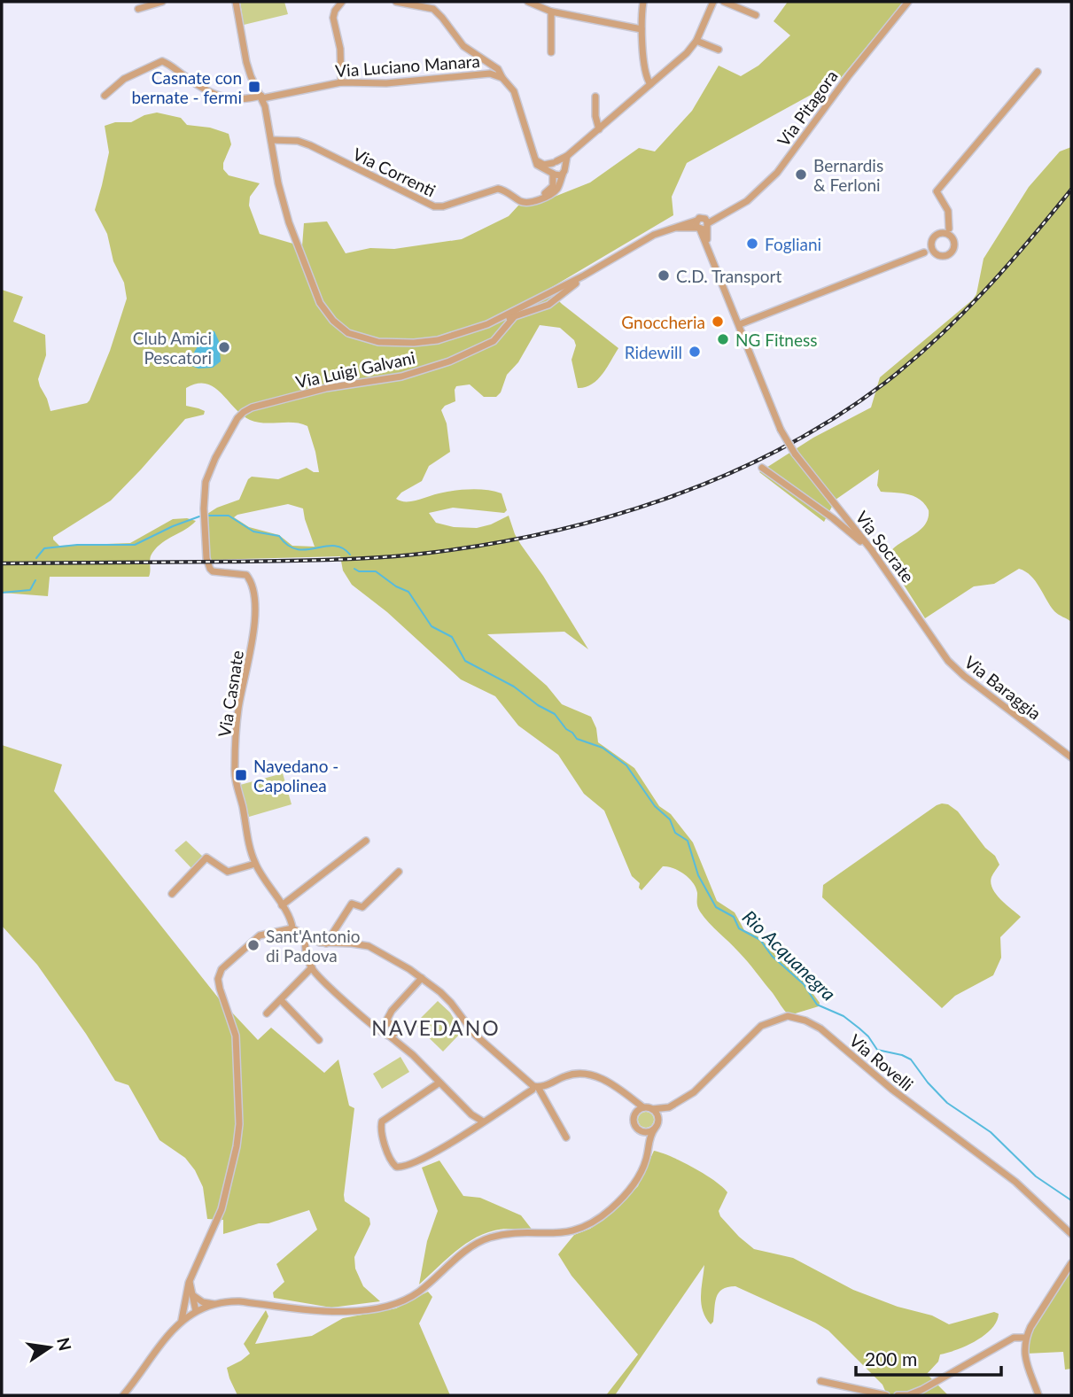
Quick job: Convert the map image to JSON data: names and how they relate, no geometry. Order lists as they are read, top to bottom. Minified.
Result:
{"streets":{"street":["Via Luciano Manara","Via Pitagora","Via Correnti","Via Luigi Galvani","Via Socrate","Via Baraggia","Via Casnate","Via Rovelli"]},"crossings":[["Via Pitagora","Via Luigi Galvani"],["Via Luigi Galvani","Via Casnate"],["Via Socrate","Via Baraggia"]],"districts":["NAVEDANO"],"water":["Rio Acquanegra"],"places":{"transit":["Casnate con bernate - fermi","Navedano - Capolinea"],"other":["Bernardis & Ferloni","Fogliani","C.D. Transport","Gnoccheria","NG Fitness","Club Amici Pescatori","Ridewill","Sant'Antonio di Padova"]},"scale_bar":"200 m","north":"right"}
